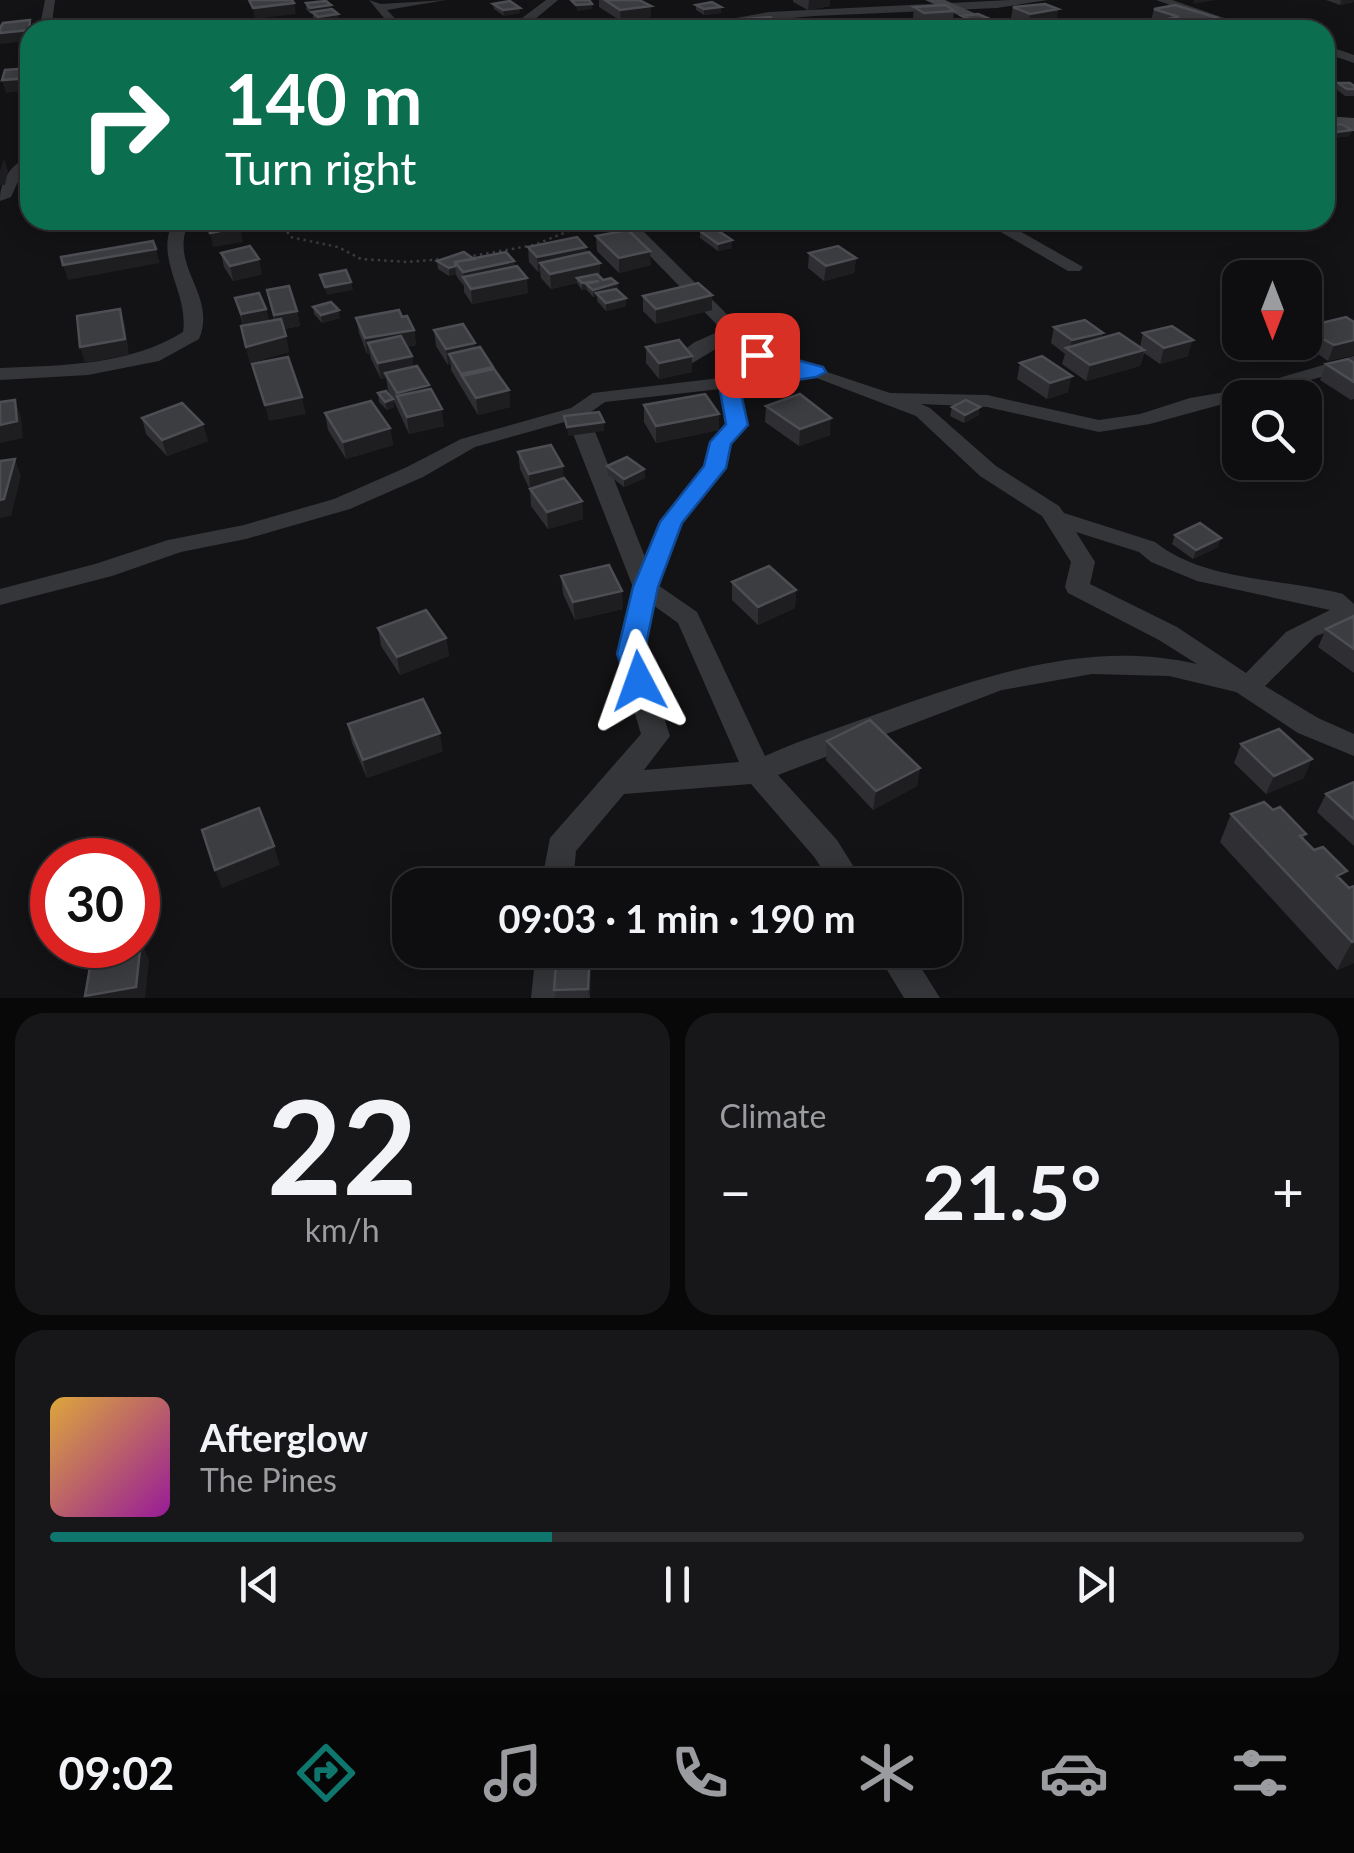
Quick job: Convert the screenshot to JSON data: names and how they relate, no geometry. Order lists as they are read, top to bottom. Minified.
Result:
{"north":"bottom","page":{"turn":["140 m","Turn right"],"limit":"30","trip":"09:03 · 1 min · 190 m","tile":[["22","km/h"],"Climate"],"heat":["−","21.5°","+"],"song":["Afterglow","The Pines"],"tabs":"09:02"}}
